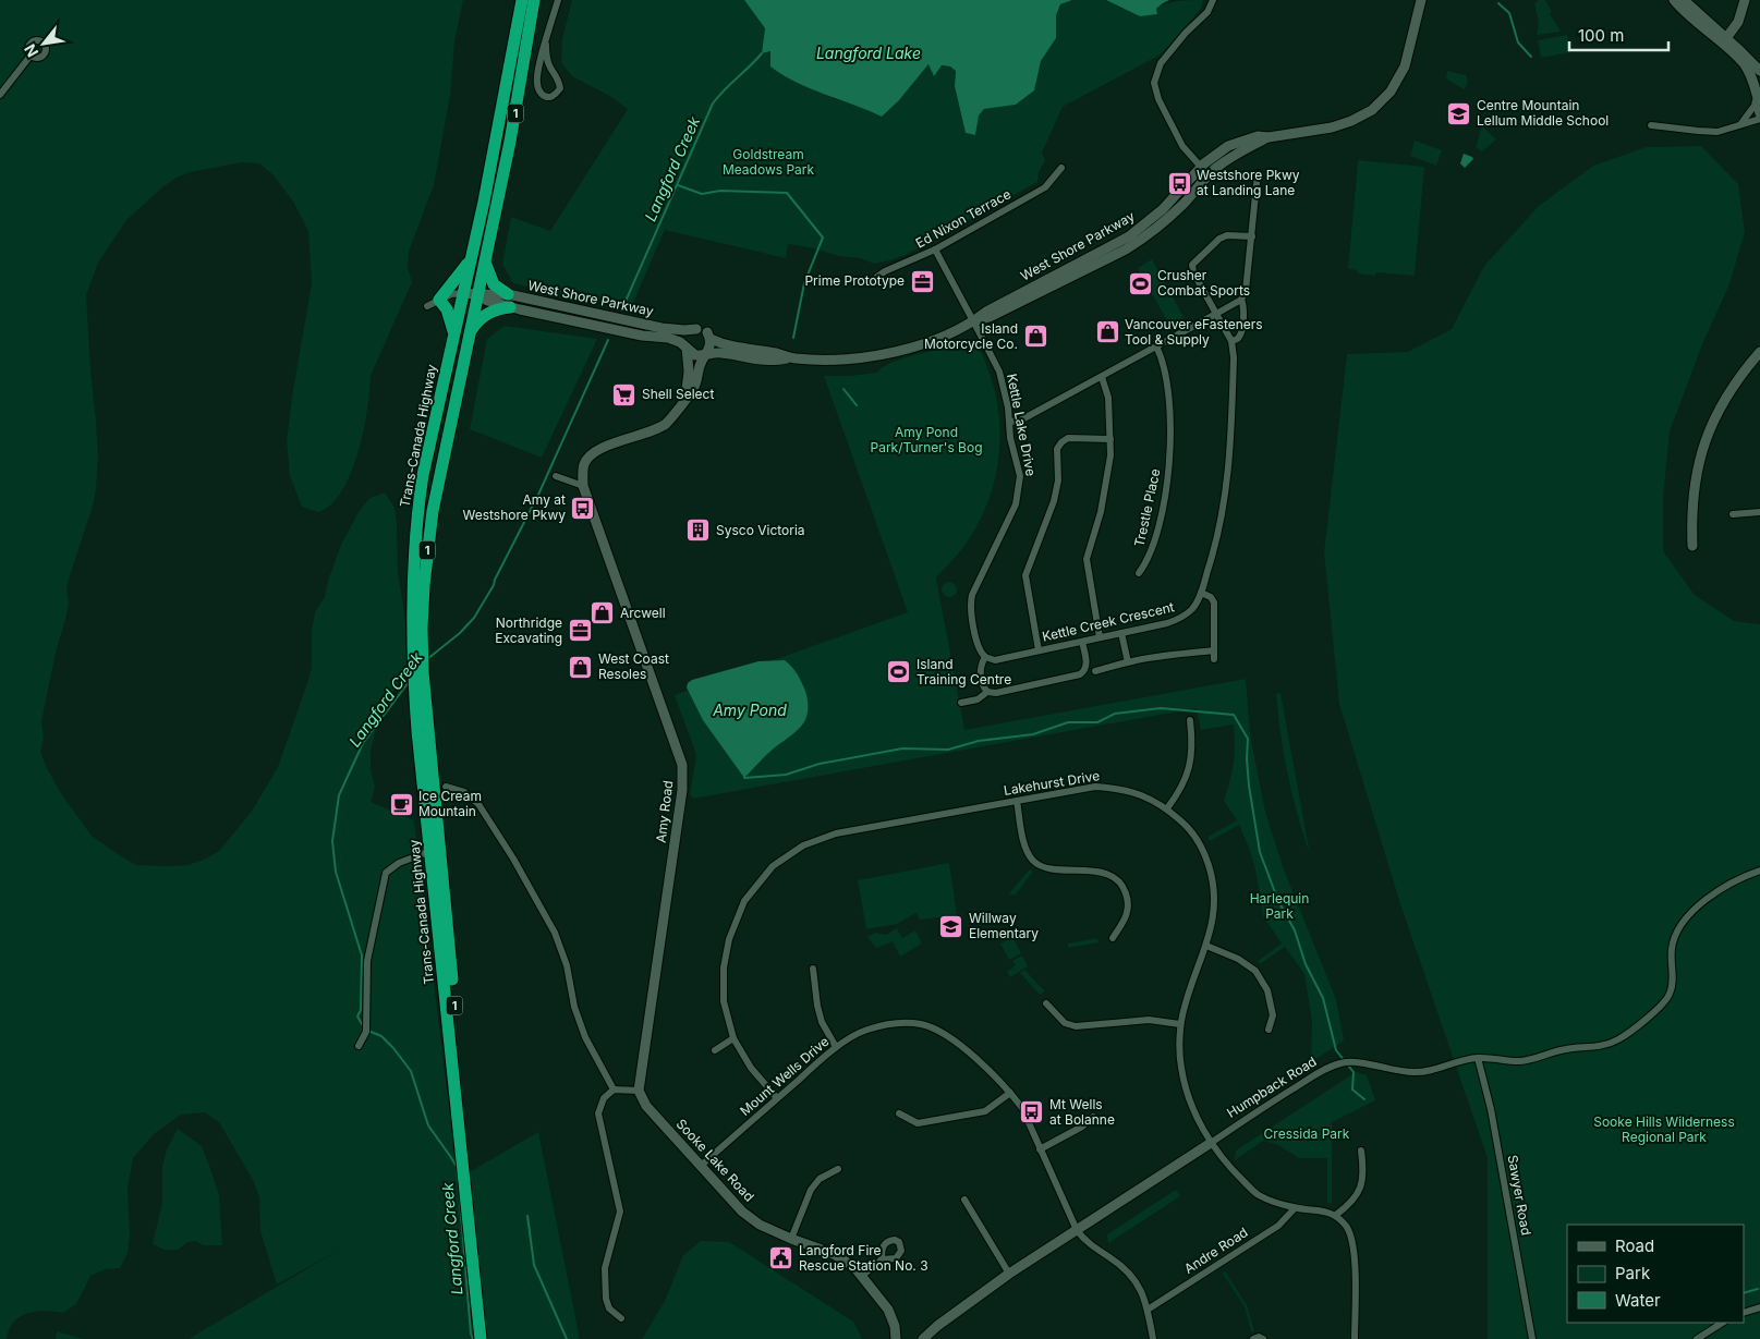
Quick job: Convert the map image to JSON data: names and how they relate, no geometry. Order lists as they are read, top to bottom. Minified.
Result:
{"streets":{"highway":["1","Trans-Canada Highway"],"street":["Ed Nixon Terrace","West Shore Parkway","Kettle Lake Drive","Trestle Place","Kettle Creek Crescent","Lakehurst Drive","Amy Road","Mount Wells Drive","Humpback Road","Sooke Lake Road","Sawyer Road","Andre Road"]},"crossings":[["Ed Nixon Terrace","Kettle Lake Drive"],["West Shore Parkway","Kettle Lake Drive"],["West Shore Parkway","Trans-Canada Highway"],["West Shore Parkway","Amy Road"],["Kettle Lake Drive","Kettle Creek Crescent"],["Lakehurst Drive","Mount Wells Drive"],["Lakehurst Drive","Humpback Road"],["Lakehurst Drive","Andre Road"],["Amy Road","Sooke Lake Road"],["Mount Wells Drive","Humpback Road"],["Mount Wells Drive","Sooke Lake Road"],["Humpback Road","Sawyer Road"]],"water":["Langford Lake","Langford Creek","Amy Pond"],"parks":["Goldstream Meadows Park","Amy Pond Park/Turner's Bog","Harlequin Park","Sooke Hills Wilderness Regional Park","Cressida Park"],"places":{"school or university":["Centre Mountain Lellum Middle School","Willway Elementary"],"bus stop":["Westshore Pkwy at Landing Lane","Amy at Westshore Pkwy","Mt Wells at Bolanne"],"office":["Prime Prototype","Northridge Excavating"],"sports":["Crusher Combat Sports","Island Training Centre"],"shop":["Vancouver eFasteners Tool & Supply","Island Motorcycle Co.","Arcwell","West Coast Resoles"],"supermarket":["Shell Select"],"building":["Sysco Victoria"],"cafe":["Ice Cream Mountain"],"public building":["Langford Fire Rescue Station No. 3"]},"legend":["Road","Park","Water"],"scale_bar":"100 m","north":"bottom left"}
